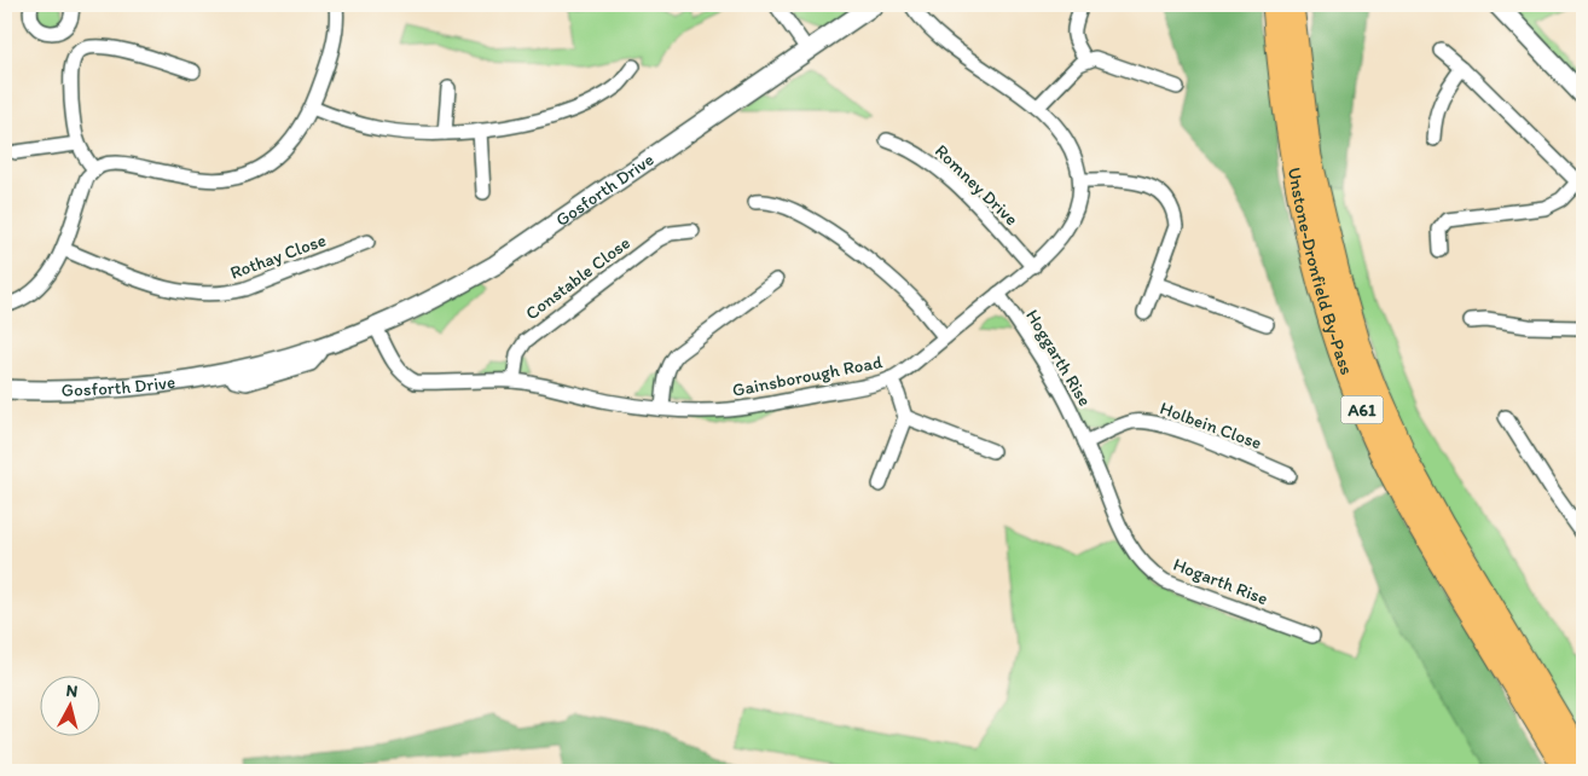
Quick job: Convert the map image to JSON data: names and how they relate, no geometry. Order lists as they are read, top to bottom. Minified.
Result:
{"streets":{"highway":["Unstone-Dronfield By-Pass","A61"],"street":["Romney Drive","Gosforth Drive","Rothay Close","Constable Close","Hoggarth Rise","Gainsborough Road","Holbein Close","Hogarth Rise"]},"crossings":[["Romney Drive","Gainsborough Road"],["Gosforth Drive","Gainsborough Road"],["Constable Close","Gainsborough Road"],["Hoggarth Rise","Gainsborough Road"],["Hoggarth Rise","Holbein Close"],["Hoggarth Rise","Hogarth Rise"],["Holbein Close","Hogarth Rise"]],"north":"top"}
